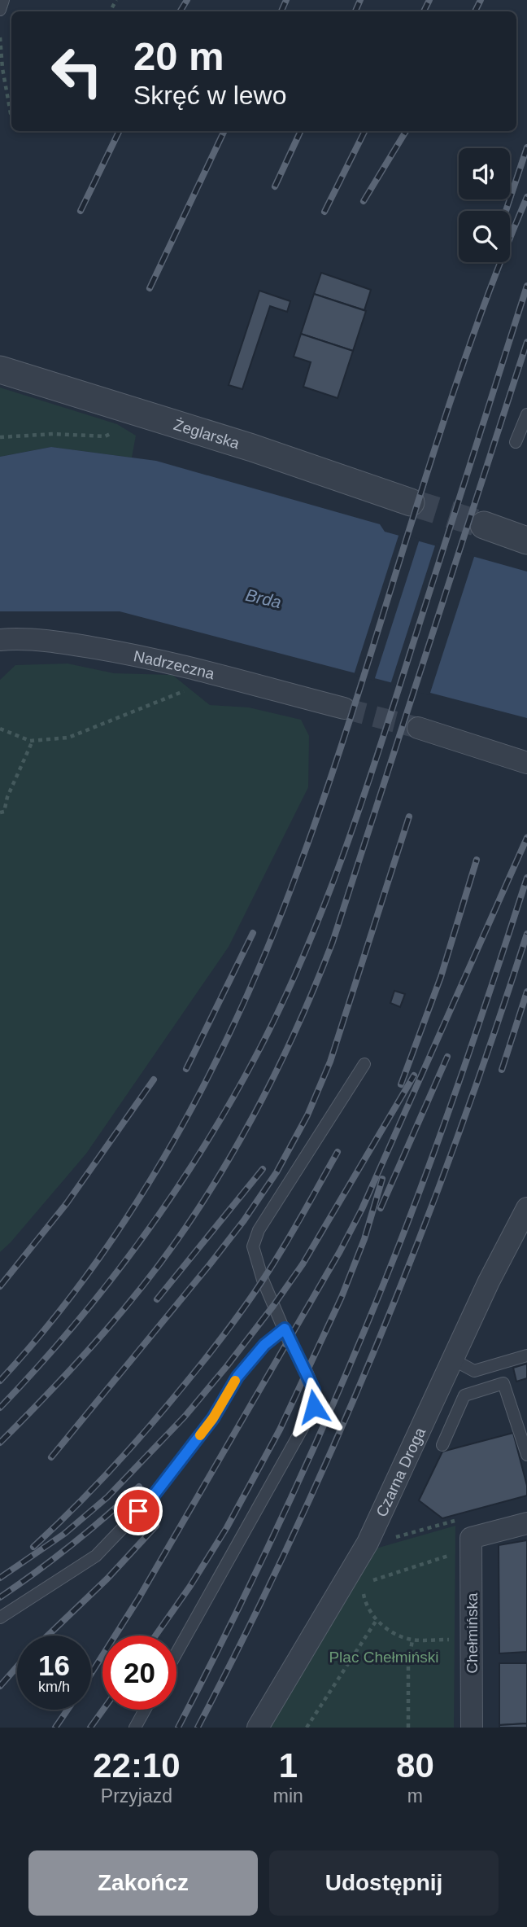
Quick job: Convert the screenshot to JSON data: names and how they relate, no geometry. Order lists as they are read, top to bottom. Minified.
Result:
{"streets":{"street":["Żeglarska","Nadrzeczna","Czarna Droga","Chełmińska"]},"water":["Brda"],"parks":["Plac Chełmiński"],"page":{"turn":["20 m","Skręć w lewo"],"speed":"16 km/h","limit":"20","eta":["22:10","Przyjazd","1","min","80","m"],"buttons":["Zakończ","Udostępnij"]}}
